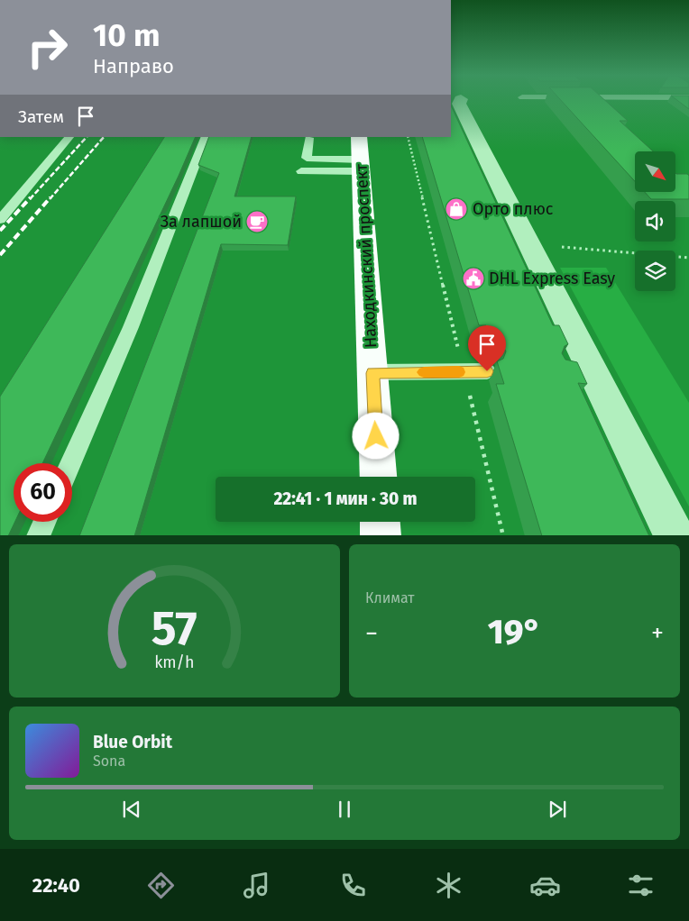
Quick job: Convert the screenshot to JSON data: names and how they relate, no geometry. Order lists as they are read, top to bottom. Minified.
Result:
{"streets":{"main road":["Находкинский проспект"]},"places":{"shop":["Орто плюс"],"cafe":["За лапшой"],"public building":["DHL Express Easy"]},"north":"bottom right","page":{"turn":["10 m","Направо"],"then":"Затем","limit":"60","trip":"22:41 · 1 мин · 30 m","tile":"Климат","heat":["−","19°","+"],"song":["Blue Orbit","Sona"],"tabs":"22:40","gauge":["57","km/h"]}}
